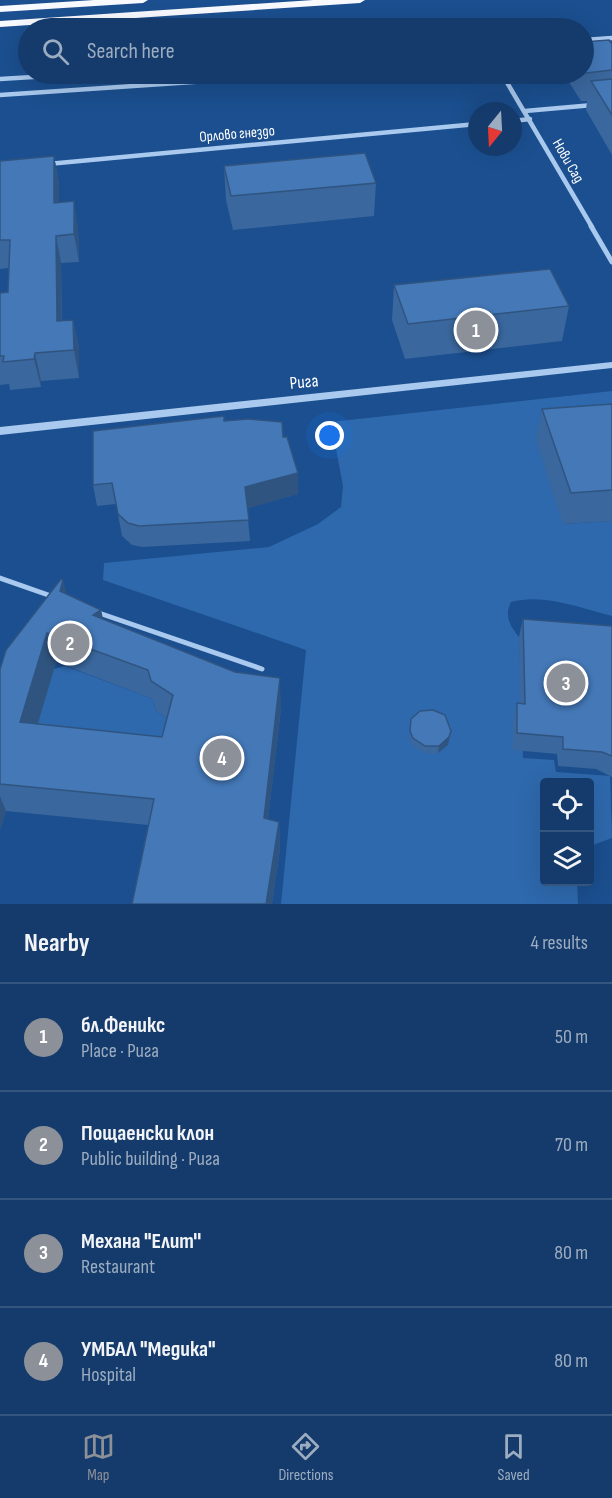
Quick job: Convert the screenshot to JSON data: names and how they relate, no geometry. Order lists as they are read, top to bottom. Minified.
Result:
{"streets":{"street":["Орлово гнездо","Нови Сад","Рига"]},"north":"bottom","page":{"search":"Search here","pins":["1","2","3","4"],"heading":["Nearby","4 results"],"list":[{"mark":"1","name":"бл.Феникс","note":"Place · Рига","value":"50 m"},{"mark":"2","name":"Пощаенски клон","note":"Public building · Рига","value":"70 m"},{"mark":"3","name":"Механа \"Елит''","note":"Restaurant","value":"80 m"},{"mark":"4","name":"УМБАЛ \"Медика\"","note":"Hospital","value":"80 m"}],"nav":["Map","Directions","Saved"]}}
